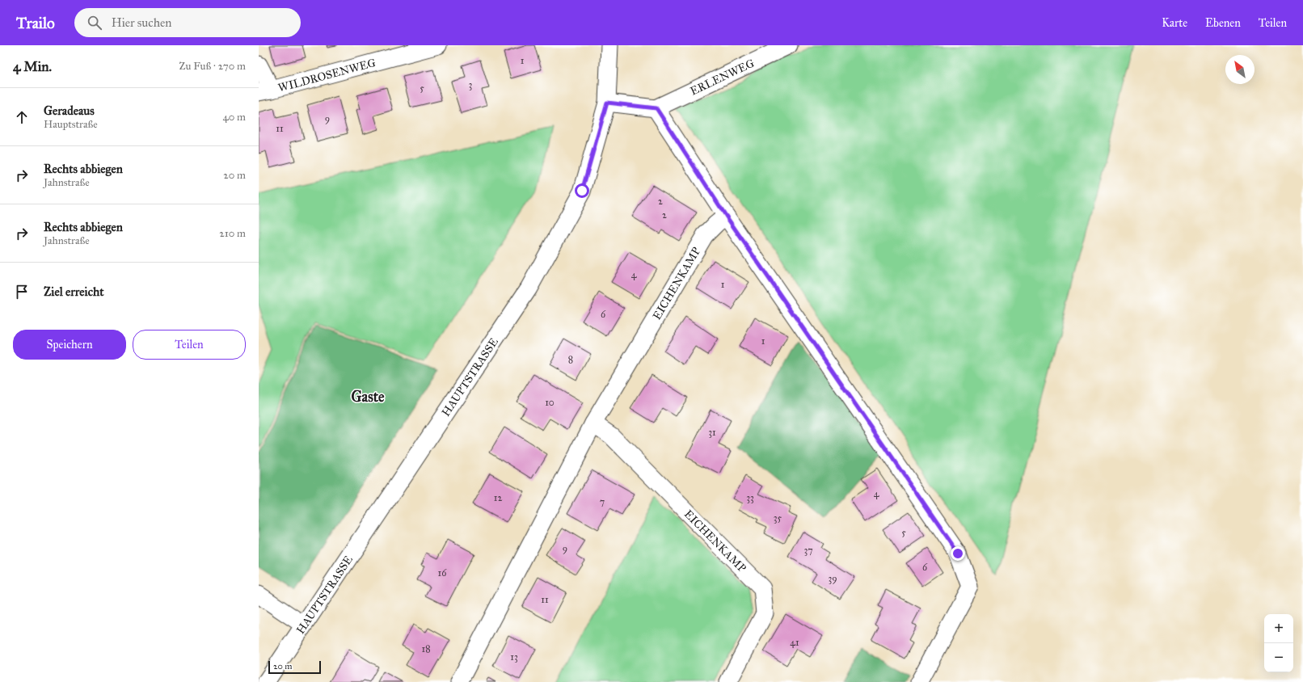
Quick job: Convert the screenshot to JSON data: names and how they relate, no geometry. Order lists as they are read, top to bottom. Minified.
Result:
{"streets":{"street":["WILDROSENWEG","ERLENWEG","EICHENKAMP","HAUPTSTRASSE"]},"districts":["Gaste"],"house_numbers":["1","3","5","9","11","2","2","4","1","6","1","8","10","31","4","12","33","7","35","5","9","37","6","16","39","11","41","18","13"],"scale_bar":"20 m","north":"top left","page":{"header":"Trailo","search":"Hier suchen","nav":["Karte","Ebenen","Teilen"],"heading":["4 Min.","Zu Fuß · 270 m"],"list":[["Geradeaus","Hauptstraße","40 m"],["Rechts abbiegen","Jahnstraße","20 m"],["Rechts abbiegen","Jahnstraße","210 m"],"Ziel erreicht"],"buttons":["Speichern","Teilen"],"map_buttons":["+","−"],"scale":"20 m"}}
